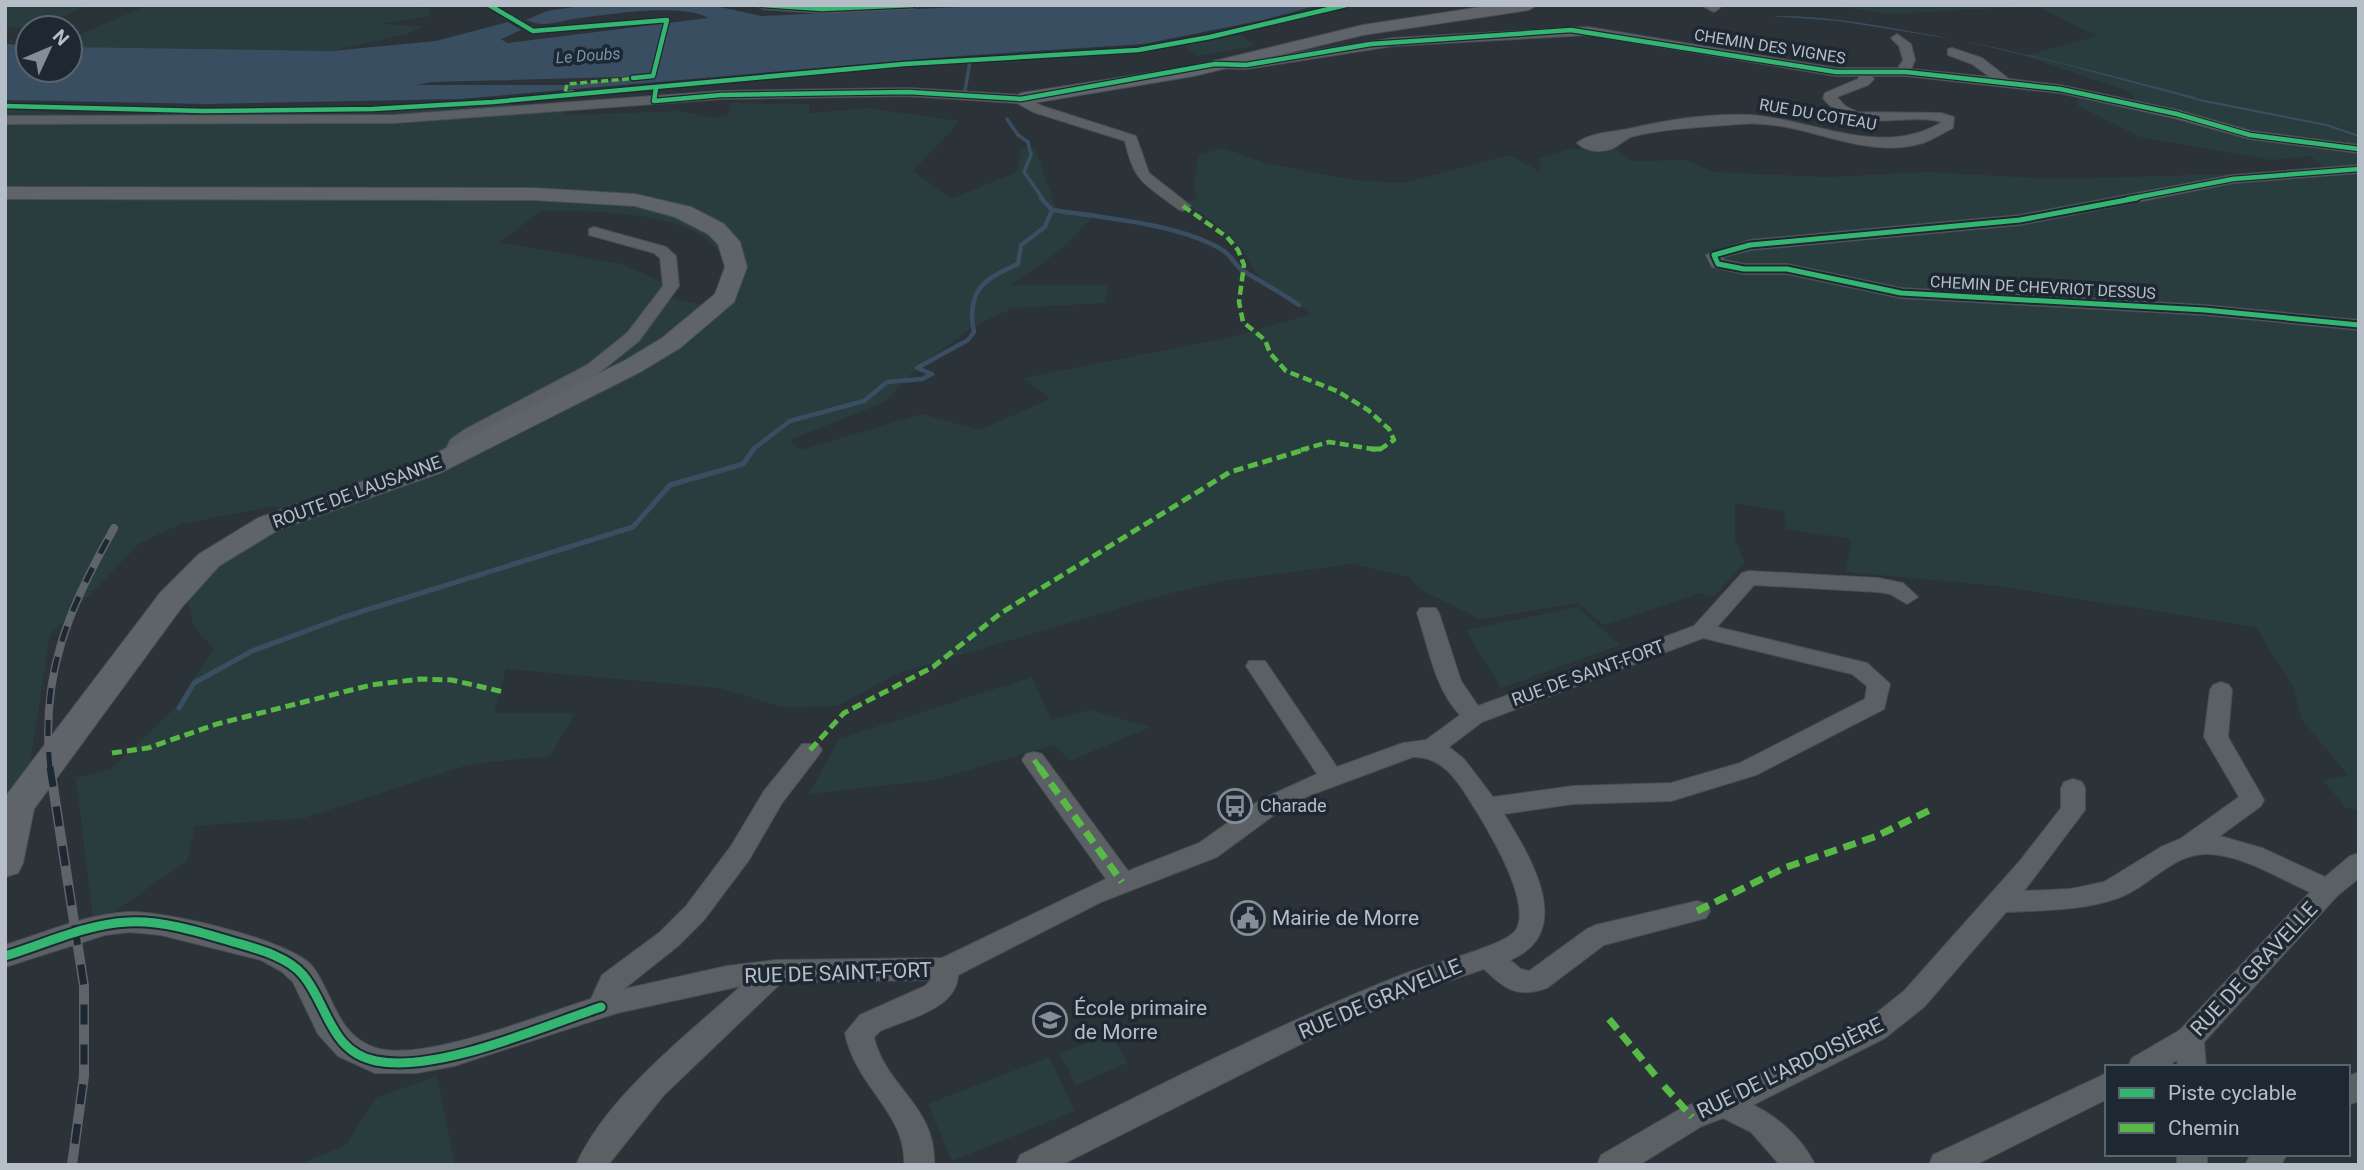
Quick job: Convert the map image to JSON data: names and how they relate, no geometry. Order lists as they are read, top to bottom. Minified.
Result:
{"streets":{"main road":["ROUTE DE LAUSANNE"],"street":["CHEMIN DES VIGNES","RUE DU COTEAU","CHEMIN DE CHEVRIOT DESSUS","RUE DE SAINT-FORT","RUE DE GRAVELLE","RUE DE L'ARDOISIÈRE"]},"crossings":[["CHEMIN DES VIGNES","RUE DU COTEAU"],["RUE DE SAINT-FORT","RUE DE GRAVELLE"]],"water":["Le Doubs"],"places":{"bus stop":["Charade"],"public building":["Mairie de Morre"],"school or university":["École primaire de Morre"]},"legend":["Piste cyclable","Chemin"],"north":"top right"}
